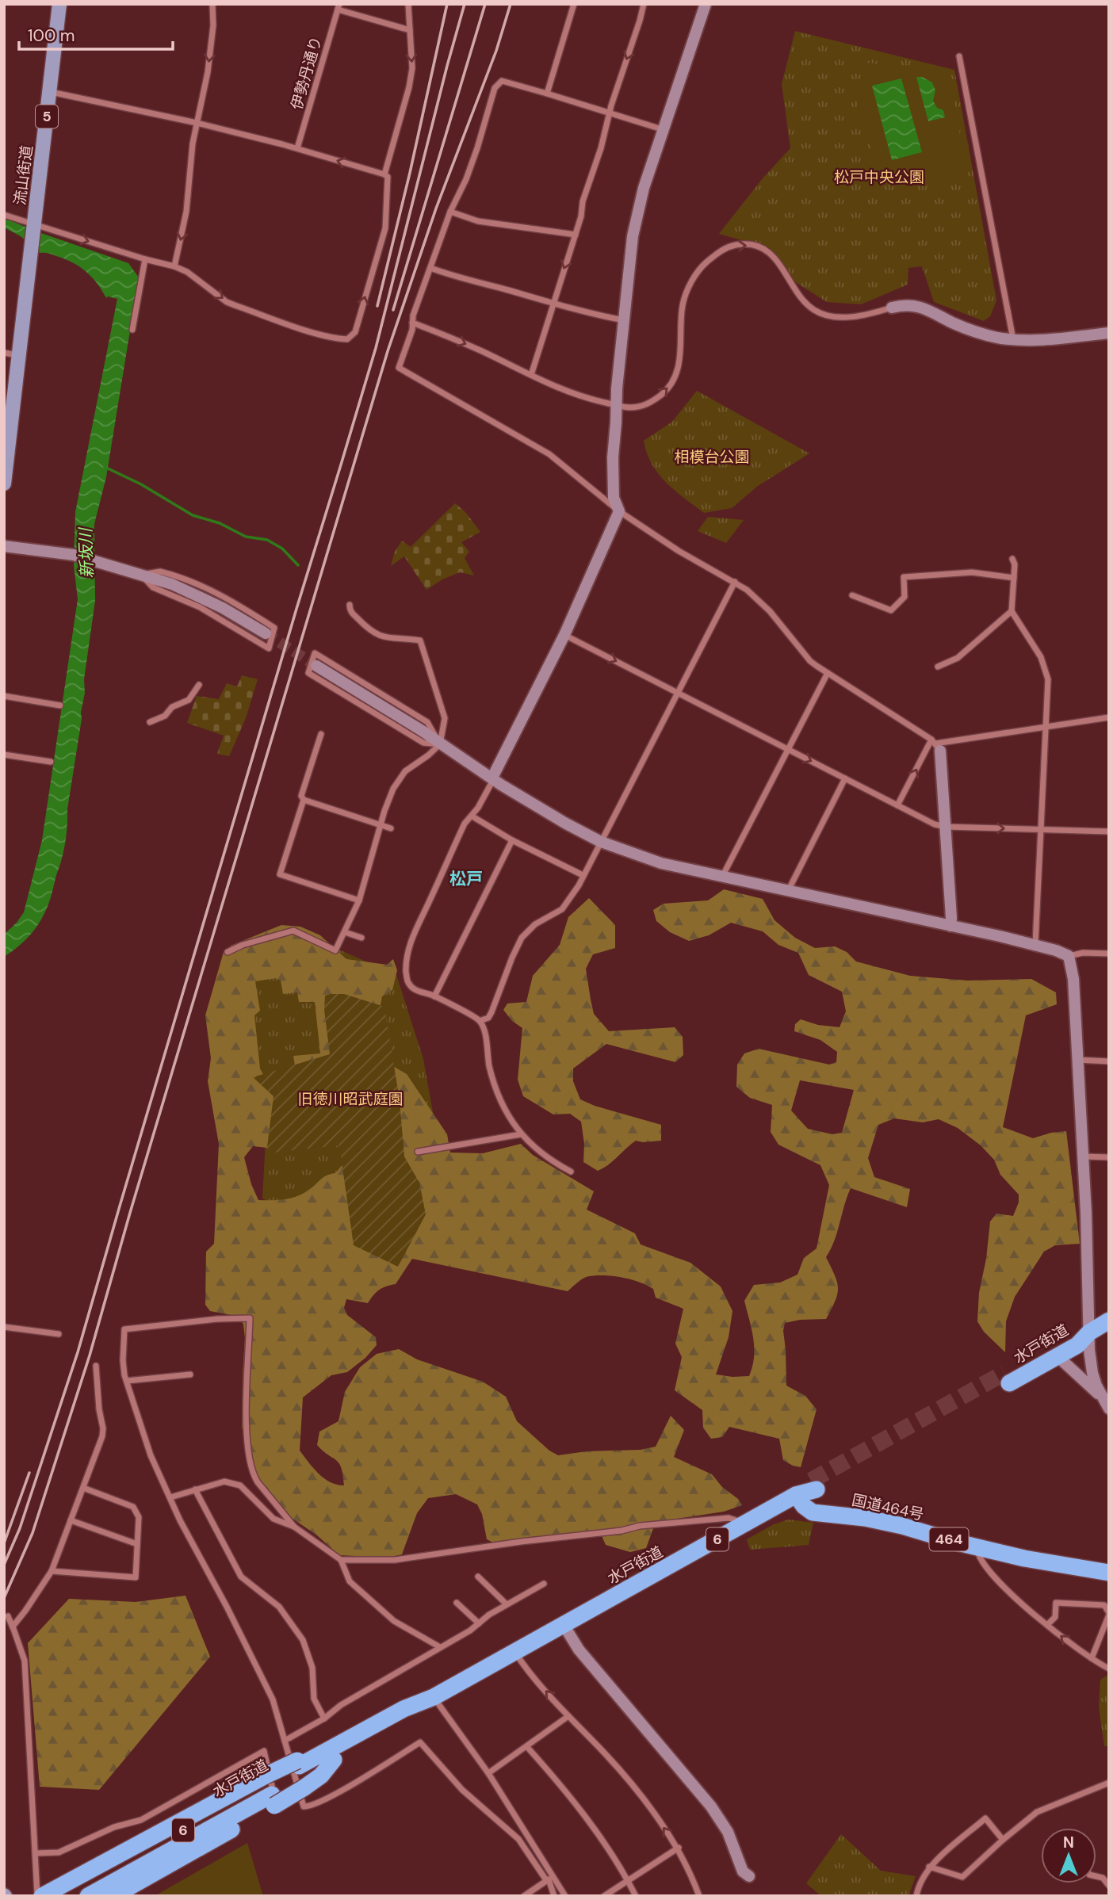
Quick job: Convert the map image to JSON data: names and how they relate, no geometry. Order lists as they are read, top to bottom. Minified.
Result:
{"streets":{"highway":["水戸街道","国道464号","6","464"],"main road":["5","流山街道"],"street":["伊勢丹通り"]},"crossings":[["水戸街道","国道464号"]],"districts":["松戸"],"water":["新坂川"],"parks":["松戸中央公園","相模台公園","旧徳川昭武庭園"],"scale_bar":"100 m","north":"top"}
